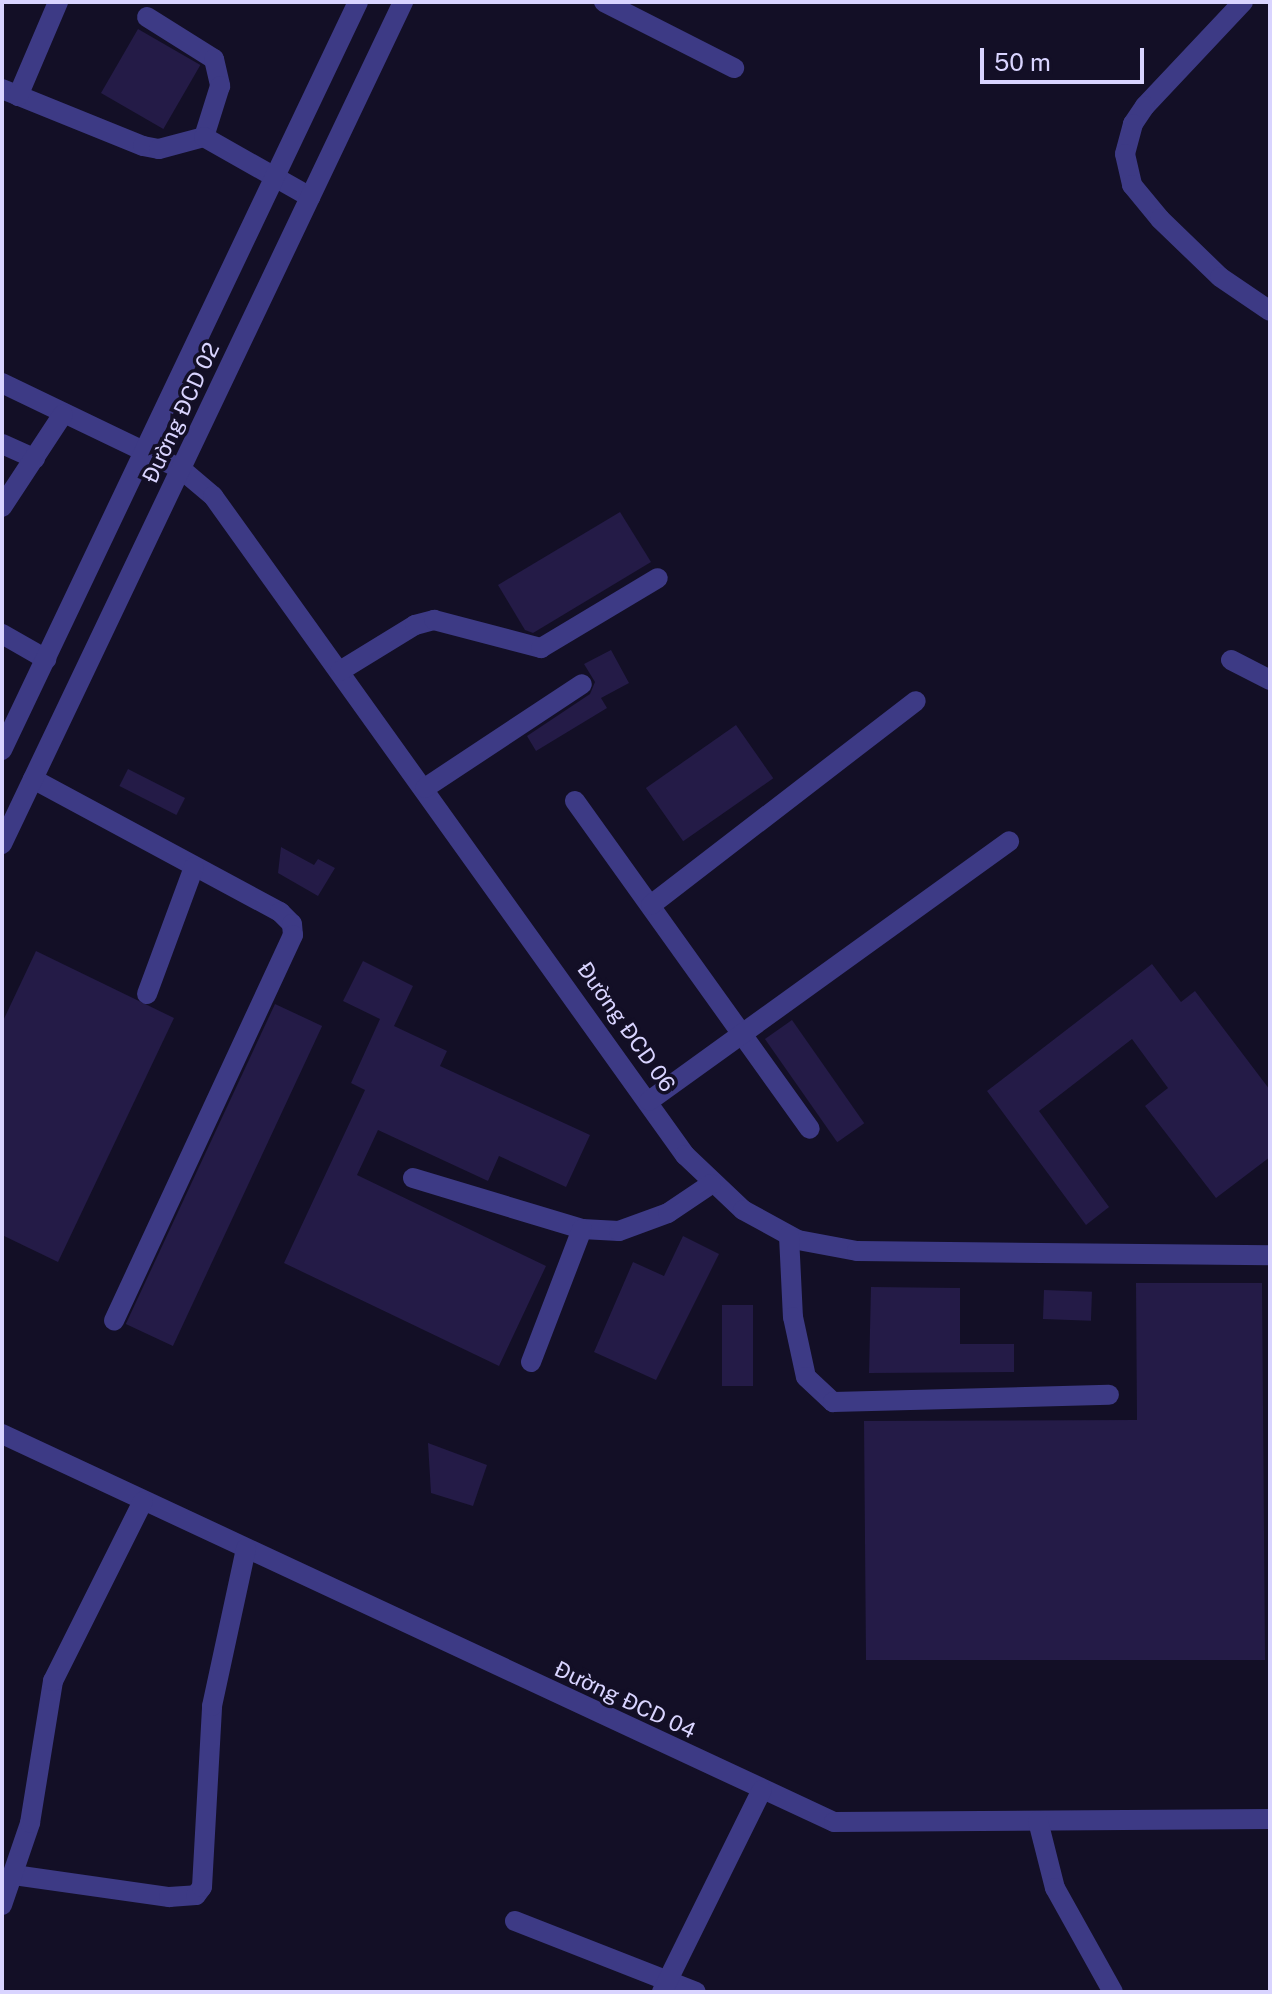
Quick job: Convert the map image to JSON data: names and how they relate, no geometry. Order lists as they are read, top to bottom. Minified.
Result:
{"streets":{"street":["Đường ĐCD 02","Đường ĐCD 06","Đường ĐCD 04"]},"crossings":[["Đường ĐCD 02","Đường ĐCD 06"]],"scale_bar":"50 m"}
